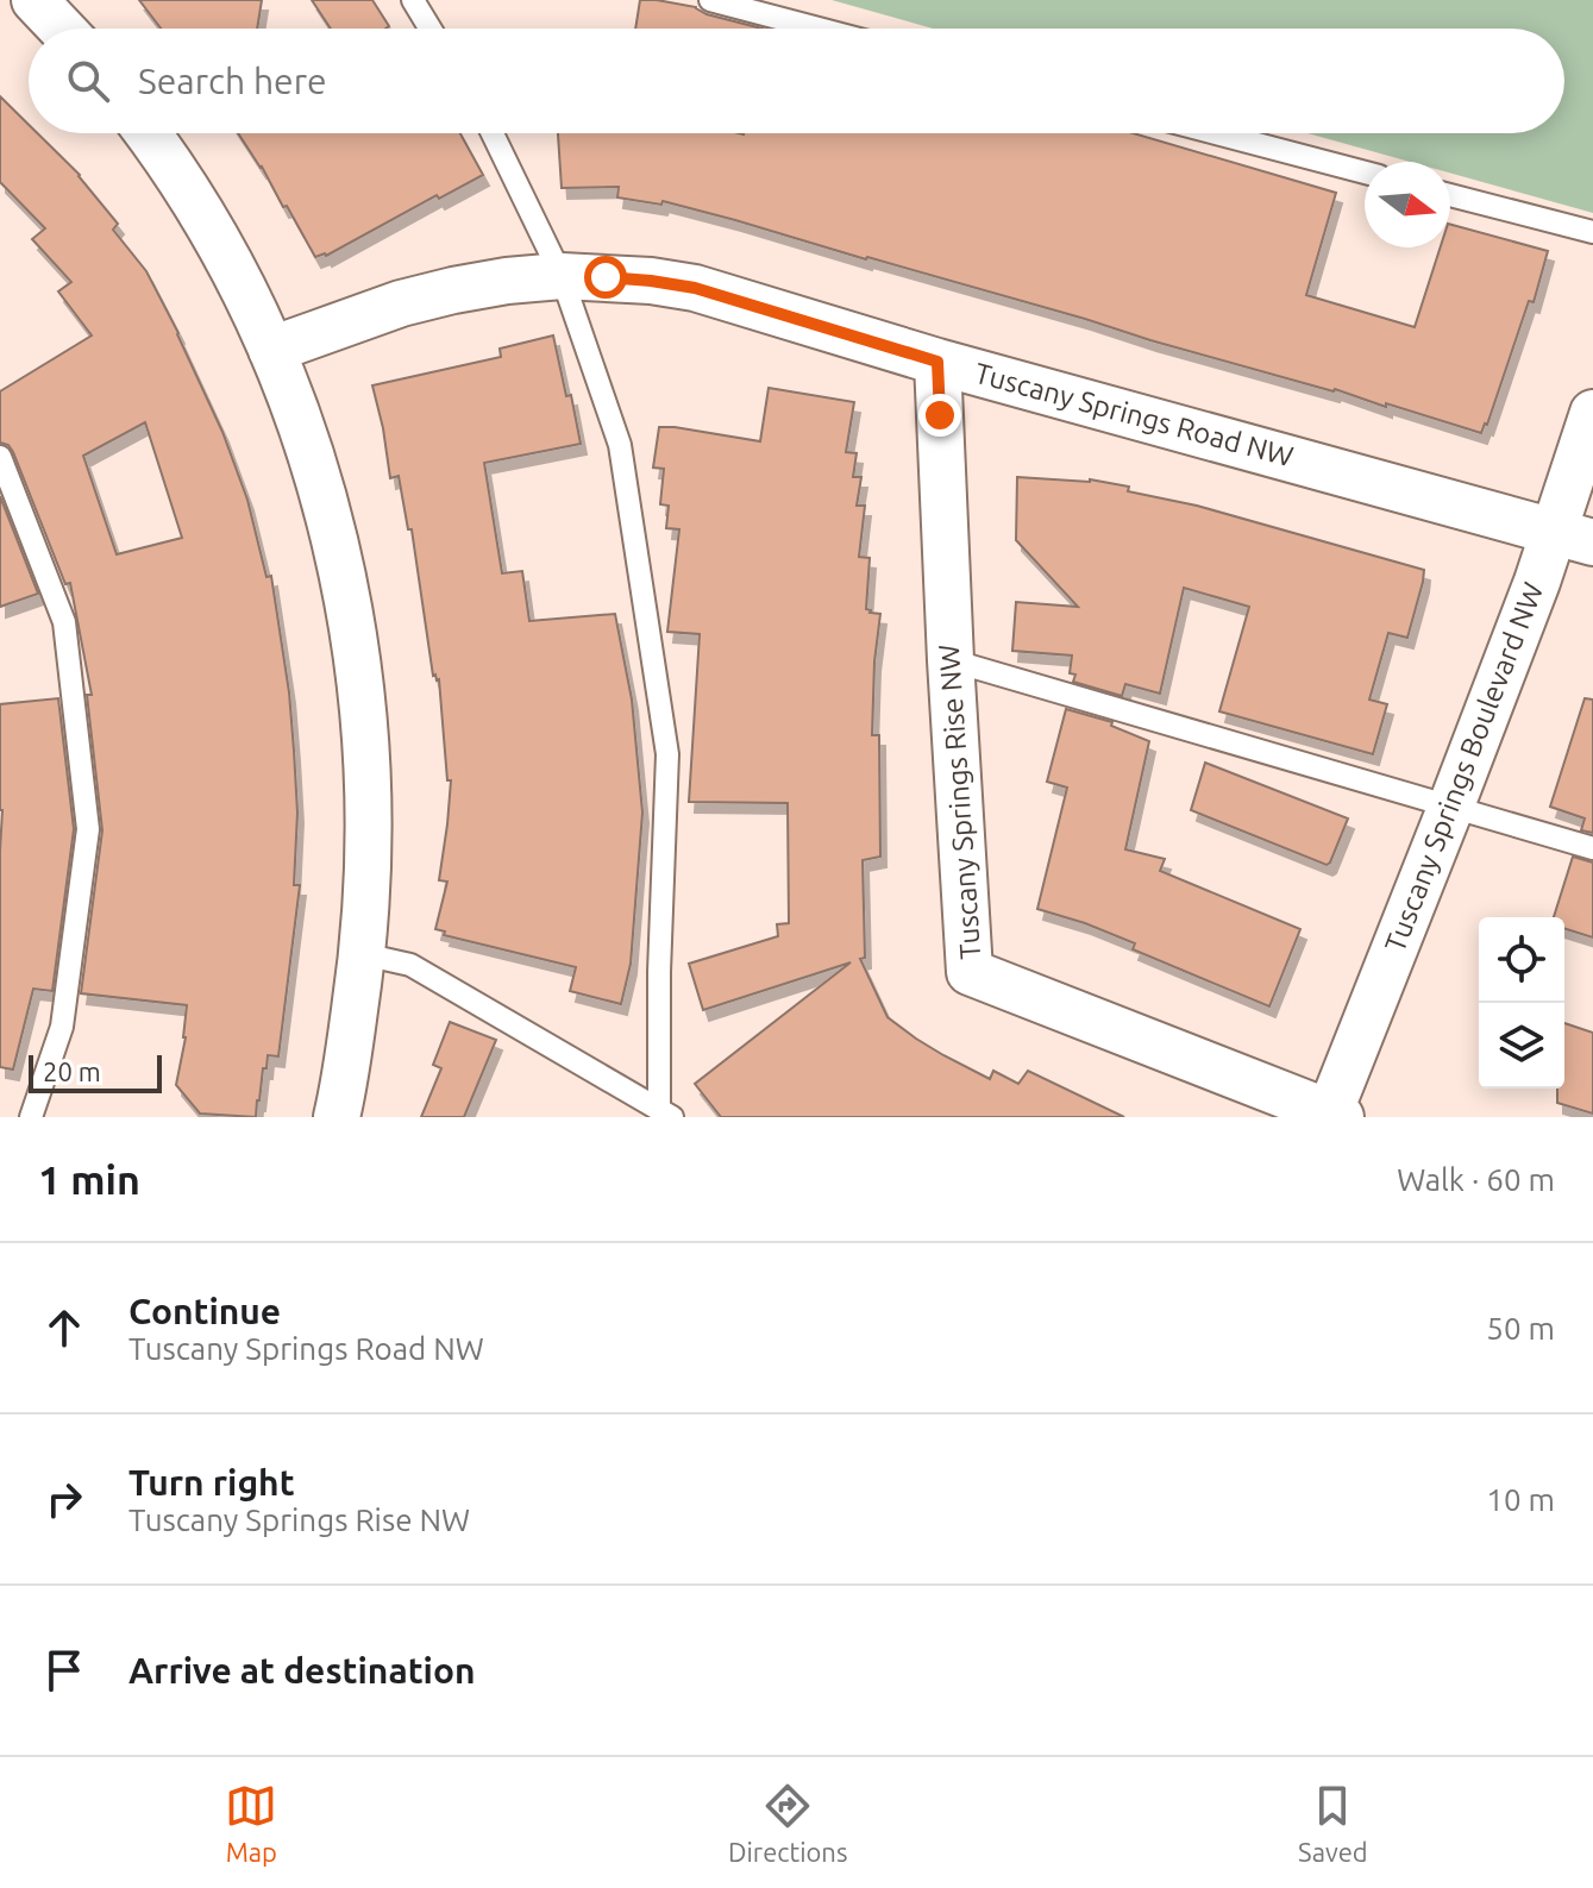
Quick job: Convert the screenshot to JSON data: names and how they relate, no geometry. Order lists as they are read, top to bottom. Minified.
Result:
{"streets":{"street":["Tuscany Springs Road NW","Tuscany Springs Boulevard NW","Tuscany Springs Rise NW"]},"crossings":[["Tuscany Springs Road NW","Tuscany Springs Boulevard NW"],["Tuscany Springs Road NW","Tuscany Springs Rise NW"],["Tuscany Springs Boulevard NW","Tuscany Springs Rise NW"]],"scale_bar":"20 m","north":"right","page":{"search":"Search here","scale":"20 m","heading":["1 min","Walk · 60 m"],"list":[["Continue","Tuscany Springs Road NW","50 m"],["Turn right","Tuscany Springs Rise NW","10 m"],"Arrive at destination"],"nav":["Map","Directions","Saved"]}}
